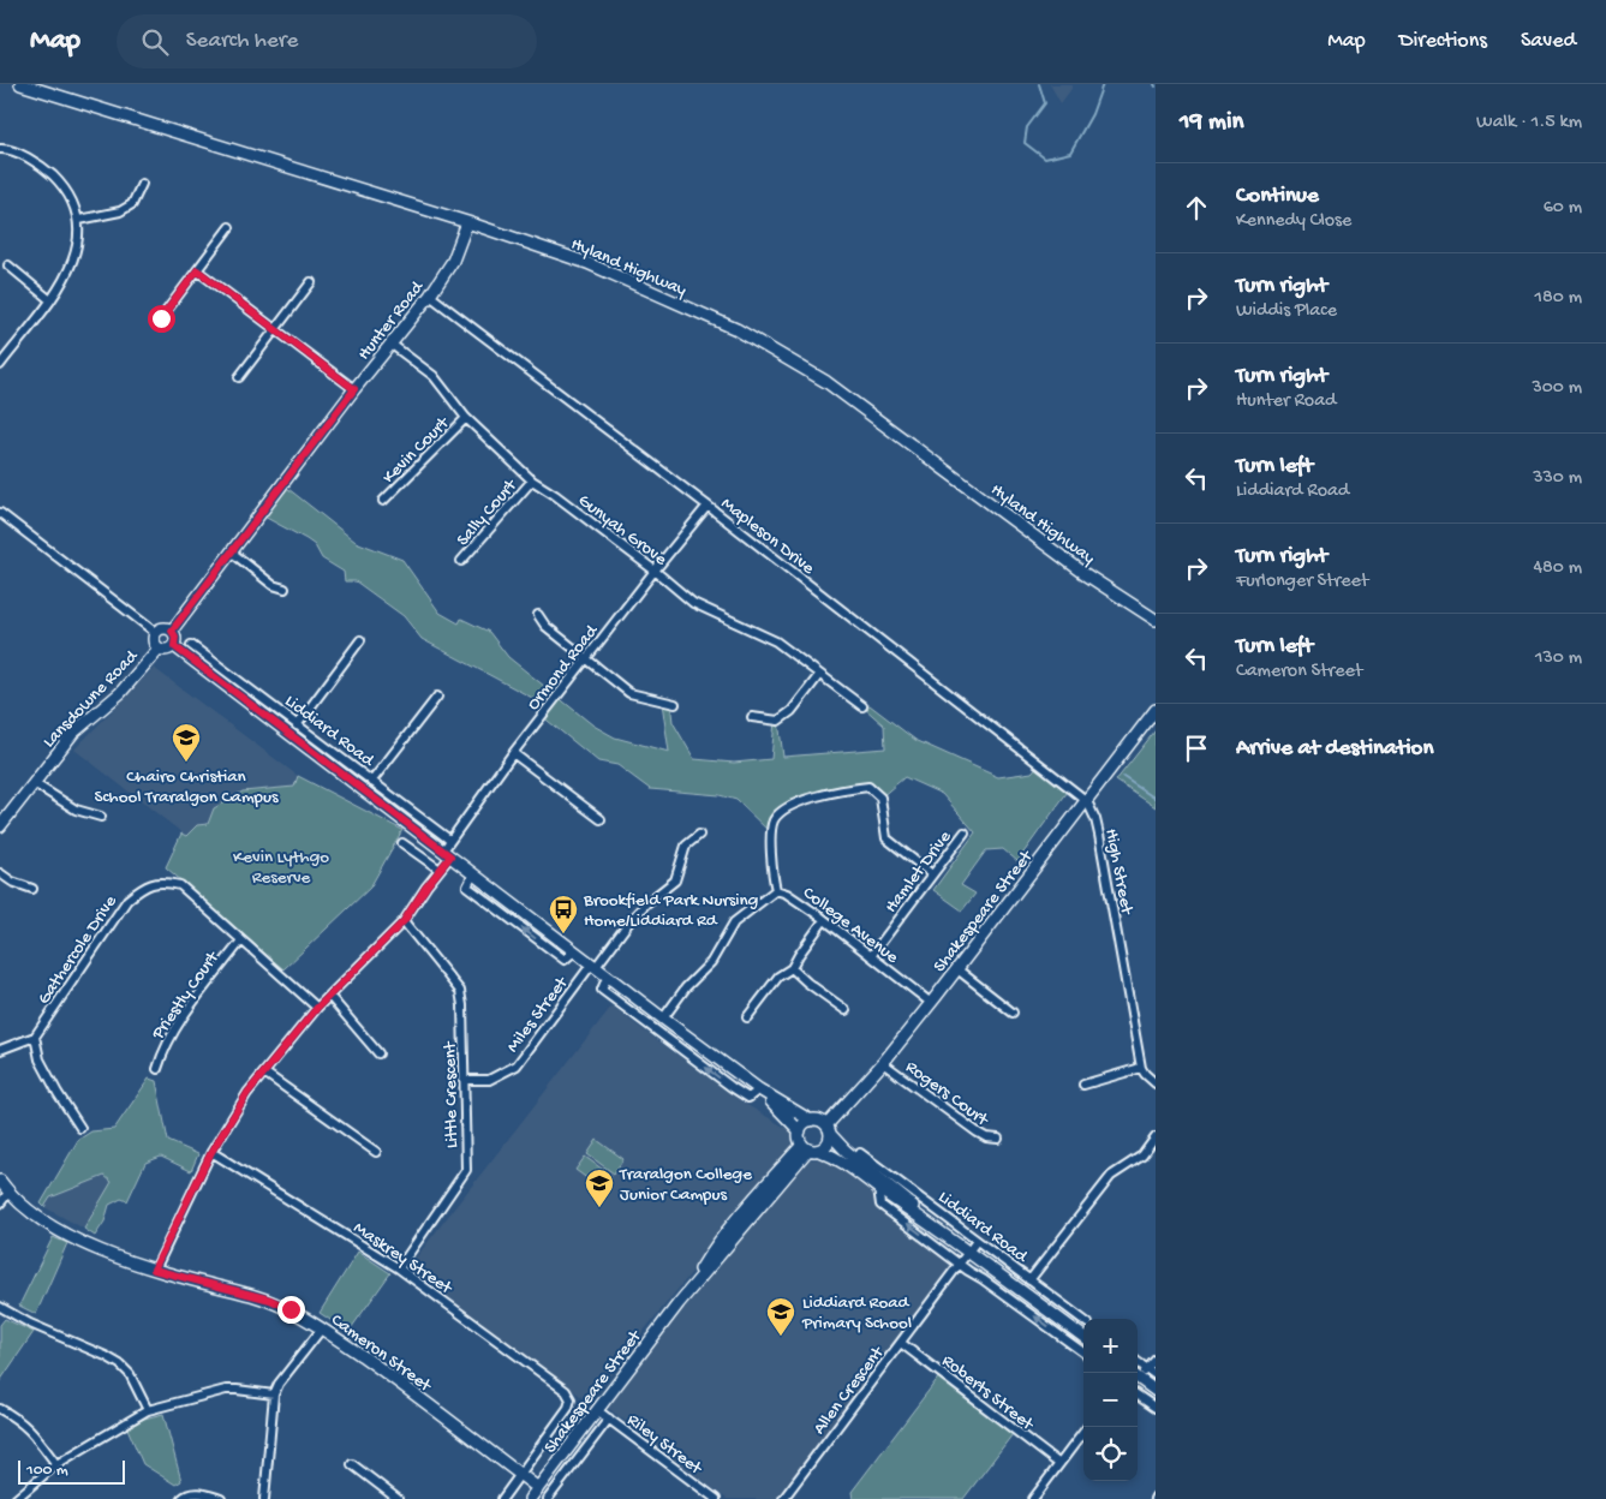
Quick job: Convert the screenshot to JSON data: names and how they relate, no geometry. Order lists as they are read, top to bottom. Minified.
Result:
{"streets":{"street":["Hyland Highway","Hunter Road","Kevin Court","Sally Court","Gunyah Grove","Mapleson Drive","Ormond Road","Lansdowne Road","Liddiard Road","Hamlet Drive","High Street","Shakespeare Street","College Avenue","Gathercole Drive","Priestly Court","Miles Street","Rogers Court","Little Crescent","Maskrey Street","Cameron Street","Allen Crescent","Roberts Street","Riley Street"]},"crossings":[["Hyland Highway","Hunter Road"],["Hunter Road","Gunyah Grove"],["Hunter Road","Mapleson Drive"],["Hunter Road","Lansdowne Road"],["Hunter Road","Liddiard Road"],["Kevin Court","Gunyah Grove"],["Sally Court","Gunyah Grove"],["Gunyah Grove","Ormond Road"],["Mapleson Drive","Ormond Road"],["Mapleson Drive","High Street"],["Mapleson Drive","Shakespeare Street"],["Ormond Road","Liddiard Road"],["Ormond Road","Gathercole Drive"],["Ormond Road","Little Crescent"],["Ormond Road","Maskrey Street"],["Ormond Road","Cameron Street"],["Lansdowne Road","Liddiard Road"],["Liddiard Road","Shakespeare Street"],["Liddiard Road","College Avenue"],["Liddiard Road","Miles Street"],["Liddiard Road","Allen Crescent"],["Hamlet Drive","College Avenue"],["High Street","Shakespeare Street"],["Shakespeare Street","College Avenue"],["Shakespeare Street","Rogers Court"],["Shakespeare Street","Cameron Street"],["Shakespeare Street","Riley Street"],["Gathercole Drive","Priestly Court"],["Miles Street","Little Crescent"],["Little Crescent","Maskrey Street"],["Maskrey Street","Cameron Street"],["Allen Crescent","Roberts Street"]],"parks":["Kevin Lythgo Reserve"],"places":{"school or university":["Chairo Christian School Traralgon Campus","Traralgon College Junior Campus","Liddiard Road Primary School"],"bus stop":["Brookfield Park Nursing Home/Liddiard Rd"]},"scale_bar":"100 m","page":{"header":"Map","search":"Search here","nav":["Map","Directions","Saved"],"heading":["19 min","Walk · 1.5 km"],"list":[["Continue","Kennedy Close","60 m"],["Turn right","Widdis Place","180 m"],["Turn right","Hunter Road","300 m"],["Turn left","Liddiard Road","330 m"],["Turn right","Furlonger Street","480 m"],["Turn left","Cameron Street","130 m"],"Arrive at destination"],"map_buttons":["+","−"],"scale":"100 m"}}
